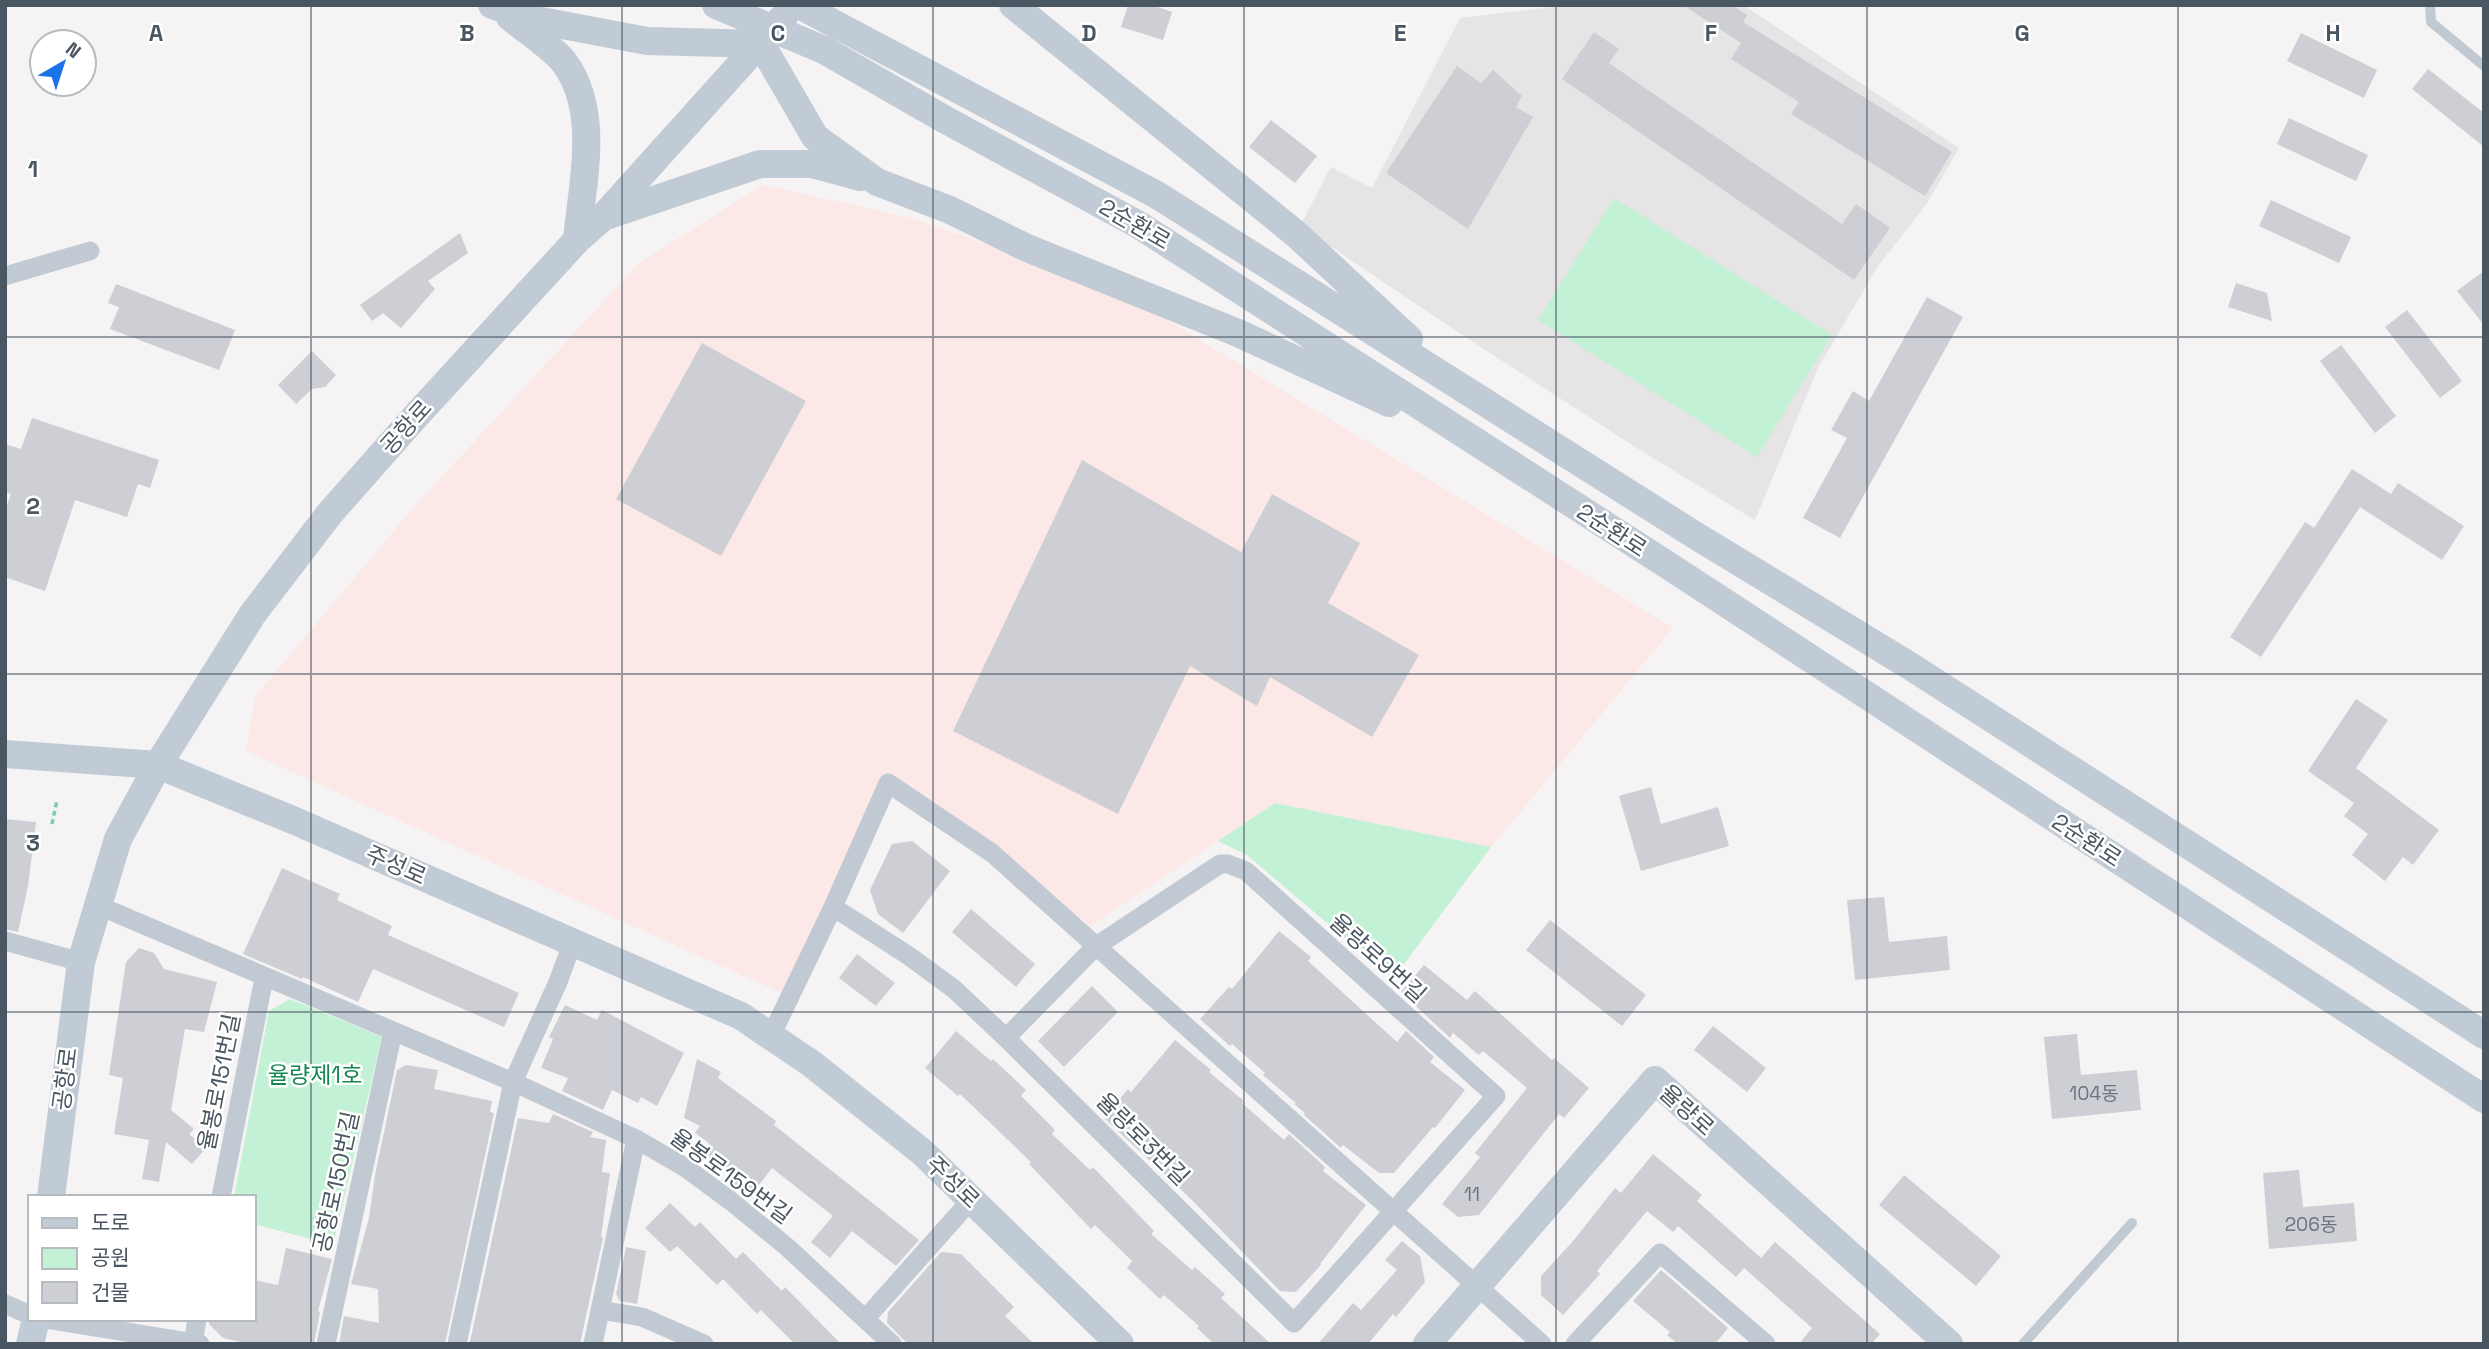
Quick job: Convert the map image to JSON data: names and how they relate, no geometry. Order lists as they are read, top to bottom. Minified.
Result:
{"streets":{"street":["2순환로","공항로","주성로","율량로9번길","율봉로151번길","율량로","율량로3번길","율봉로159번길","공항로150번길"]},"crossings":[["공항로","주성로"],["율량로9번길","율량로3번길"],["율봉로151번길","율봉로159번길"],["율봉로159번길","공항로150번길"]],"parks":["율량제1호"],"house_numbers":["104동","11","206동"],"legend":["도로","공원","건물"],"north":"top right","grid":{"columns":["A","B","C","D","E","F","G","H"],"rows":["1","2","3"]}}
